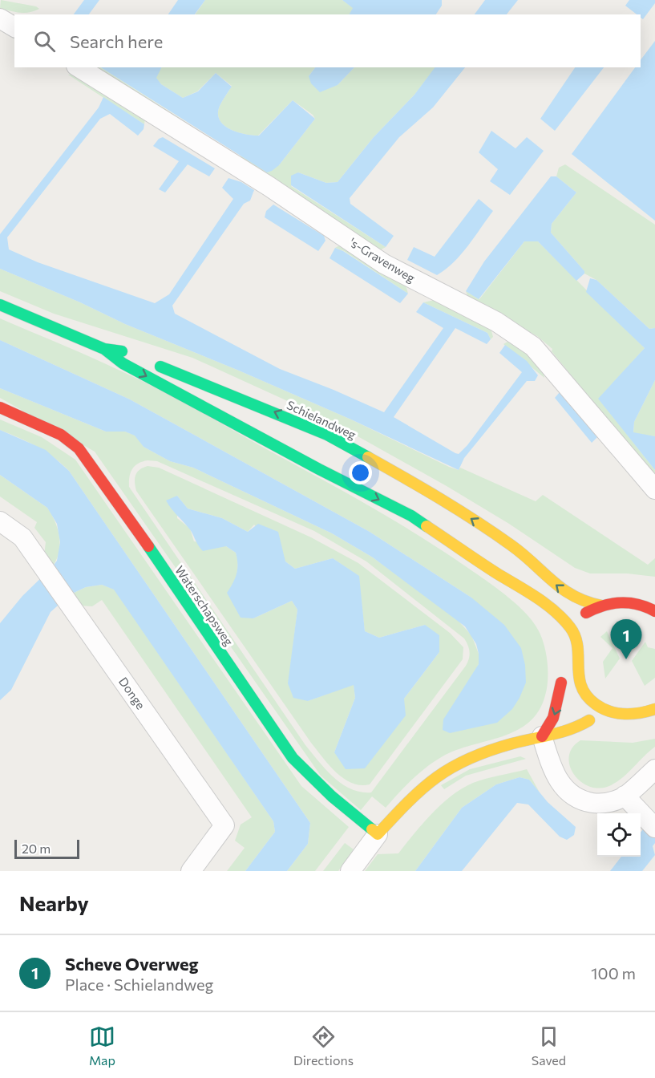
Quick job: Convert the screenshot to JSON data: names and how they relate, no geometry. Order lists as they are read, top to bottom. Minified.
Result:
{"streets":{"main road":["Schielandweg","Waterschapsweg"],"street":["'s-Gravenweg","Donge"]},"scale_bar":"20 m","page":{"search":"Search here","pins":"1","scale":"20 m","heading":"Nearby","list":[{"mark":"1","name":"Scheve Overweg","note":"Place · Schielandweg","value":"100 m"}],"nav":["Map","Directions","Saved"]}}
